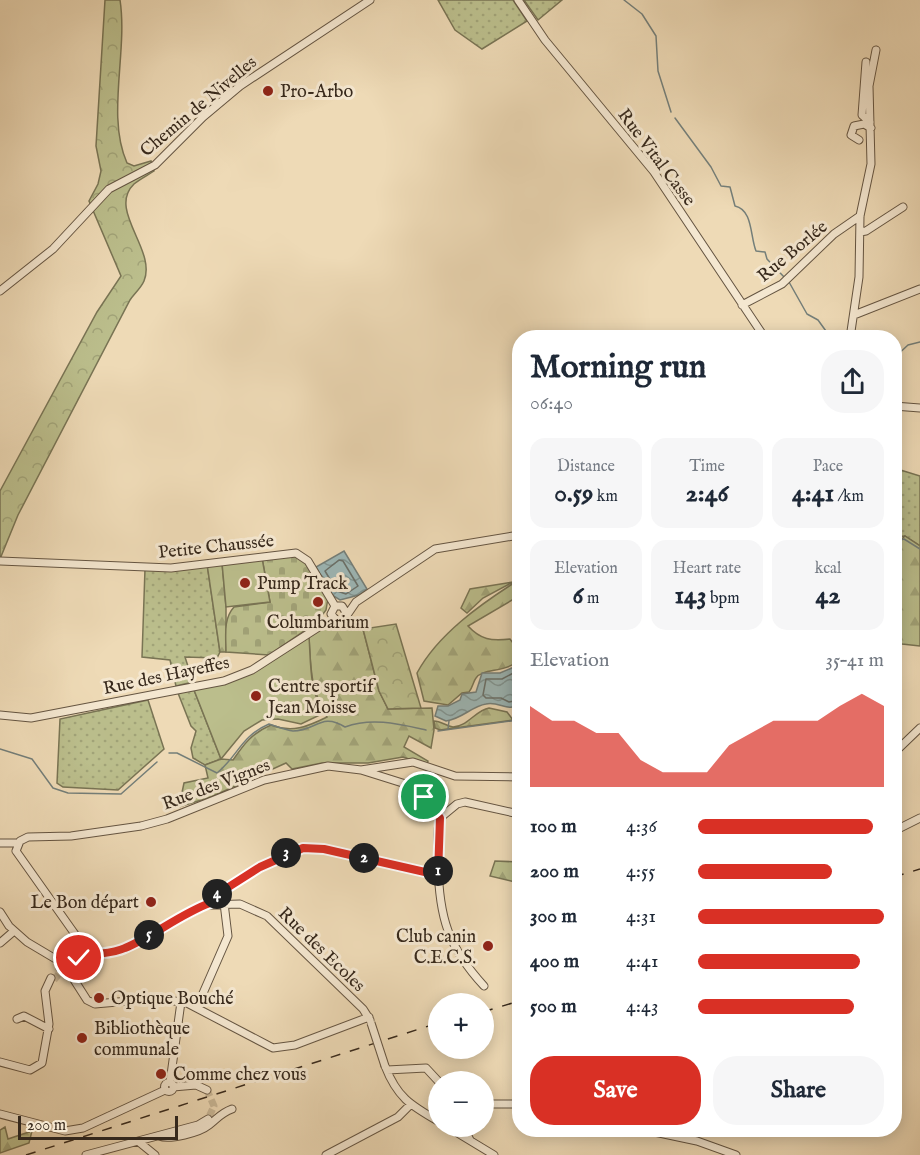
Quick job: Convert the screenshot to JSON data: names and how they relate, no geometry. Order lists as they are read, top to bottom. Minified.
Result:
{"streets":{"street":["Chemin de Nivelles","Rue Vital Casse","Rue Borlée","Petite Chaussée","Rue des Hayeffes","Rue des Vignes","Rue des Ecoles"]},"crossings":[["Rue Vital Casse","Rue Borlée"]],"places":["Pro-Arbo","Pump Track","Columbarium","Centre sportif Jean Moisse","Le Bon départ","Club canin C.E.C.S.","Optique Bouché","Bibliothèque communale","Comme chez vous"],"scale_bar":"200 m","page":{"heading":["Morning run","06:40"],"stats":[["Distance","0.59 km"],["Time","2:46"],["Pace","4:41 /km"],["Elevation","6 m"],["Heart rate","143 bpm"],["kcal","42"]],"chart":["Elevation","35–41 m"],"list":[{"name":"100 m","note":"4:36"},{"name":"200 m","note":"4:55"},{"name":"300 m","note":"4:31"},{"name":"400 m","note":"4:41"},{"name":"500 m","note":"4:43"}],"pins":["3","2","1","4","5"],"map_buttons":["+","−"],"buttons":["Save","Share"],"scale":"200 m"}}
